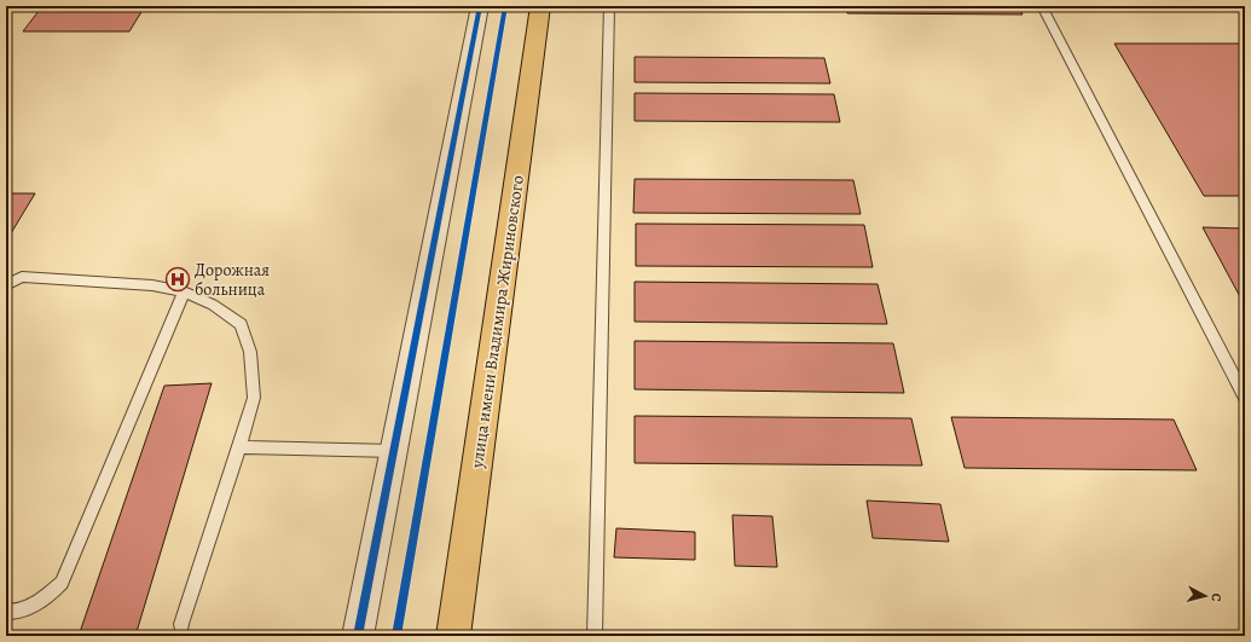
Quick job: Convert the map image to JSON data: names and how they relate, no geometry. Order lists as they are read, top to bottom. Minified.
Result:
{"streets":{"main road":["улица имени Владимира Жириновского"]},"places":{"hospital":["Дорожная больница"]},"north":"right"}
